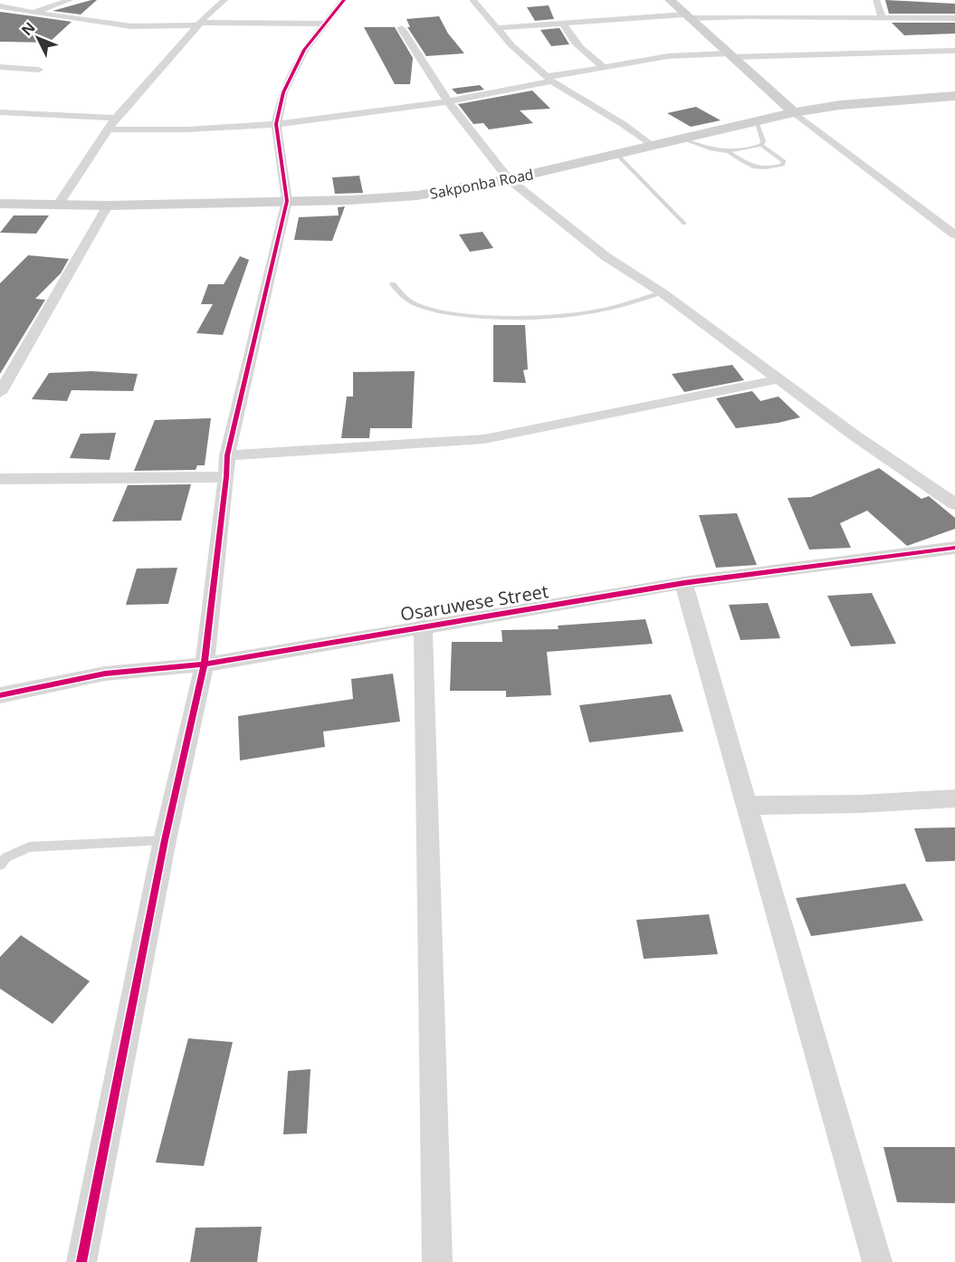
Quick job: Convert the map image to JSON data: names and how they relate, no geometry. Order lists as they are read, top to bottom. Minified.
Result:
{"streets":{"main road":["Sakponba Road"],"street":["Osaruwese Street"]},"north":"top left"}
